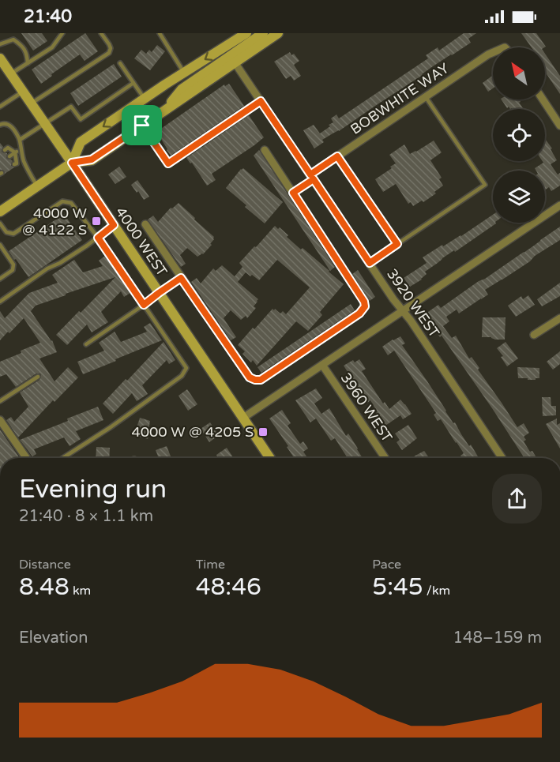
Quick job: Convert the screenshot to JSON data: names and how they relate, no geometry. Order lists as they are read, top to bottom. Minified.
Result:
{"streets":{"main road":["4000 WEST"],"street":["BOBWHITE WAY","3920 WEST","3960 WEST"]},"crossings":[["BOBWHITE WAY","3920 WEST"]],"places":{"transit":["4000 W @ 4122 S","4000 W @ 4205 S"]},"north":"top left","page":{"status":"21:40","heading":["Evening run","21:40 · 8 × 1.1 km"],"stats":[["Distance","8.48 km"],["Time","48:46"],["Pace","5:45 /km"]],"chart":["Elevation","148–159 m"]}}
